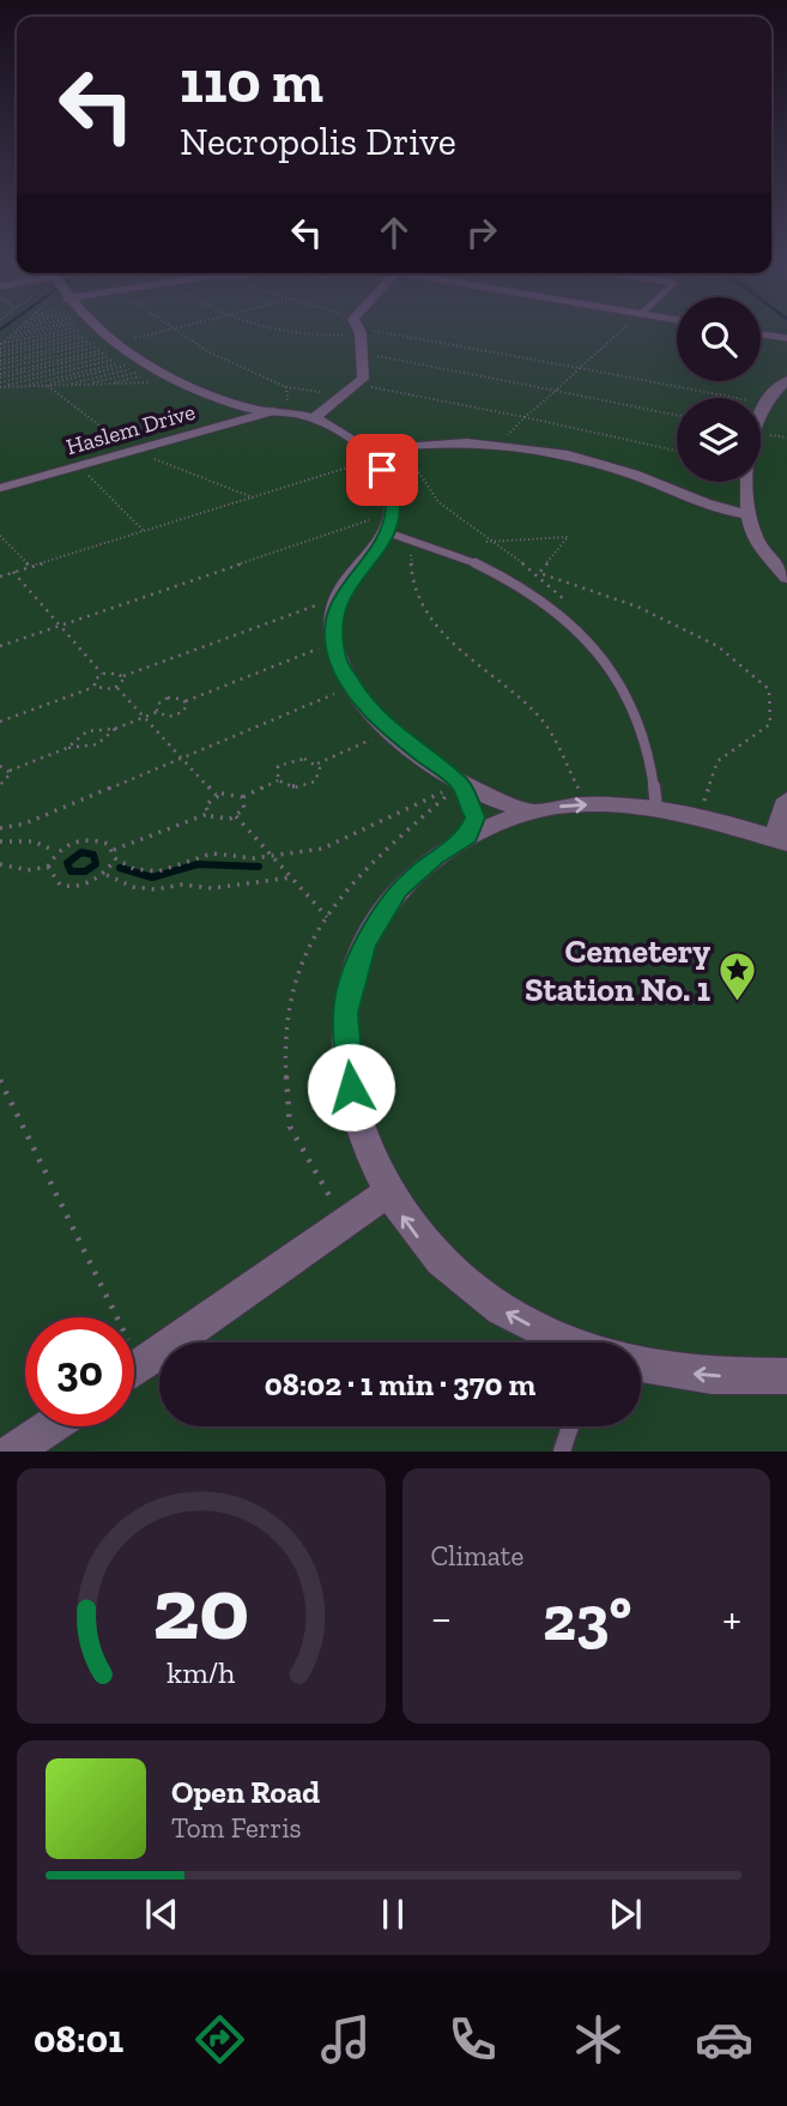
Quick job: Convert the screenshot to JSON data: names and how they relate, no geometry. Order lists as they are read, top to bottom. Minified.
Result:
{"streets":{"lane":["Haslem Drive"]},"places":{"place":["Cemetery Station No. 1"]},"page":{"turn":["110 m","Necropolis Drive"],"limit":"30","trip":"08:02 · 1 min · 370 m","tile":"Climate","heat":["−","23°","+"],"song":["Open Road","Tom Ferris"],"tabs":"08:01","gauge":["20","km/h"]}}
